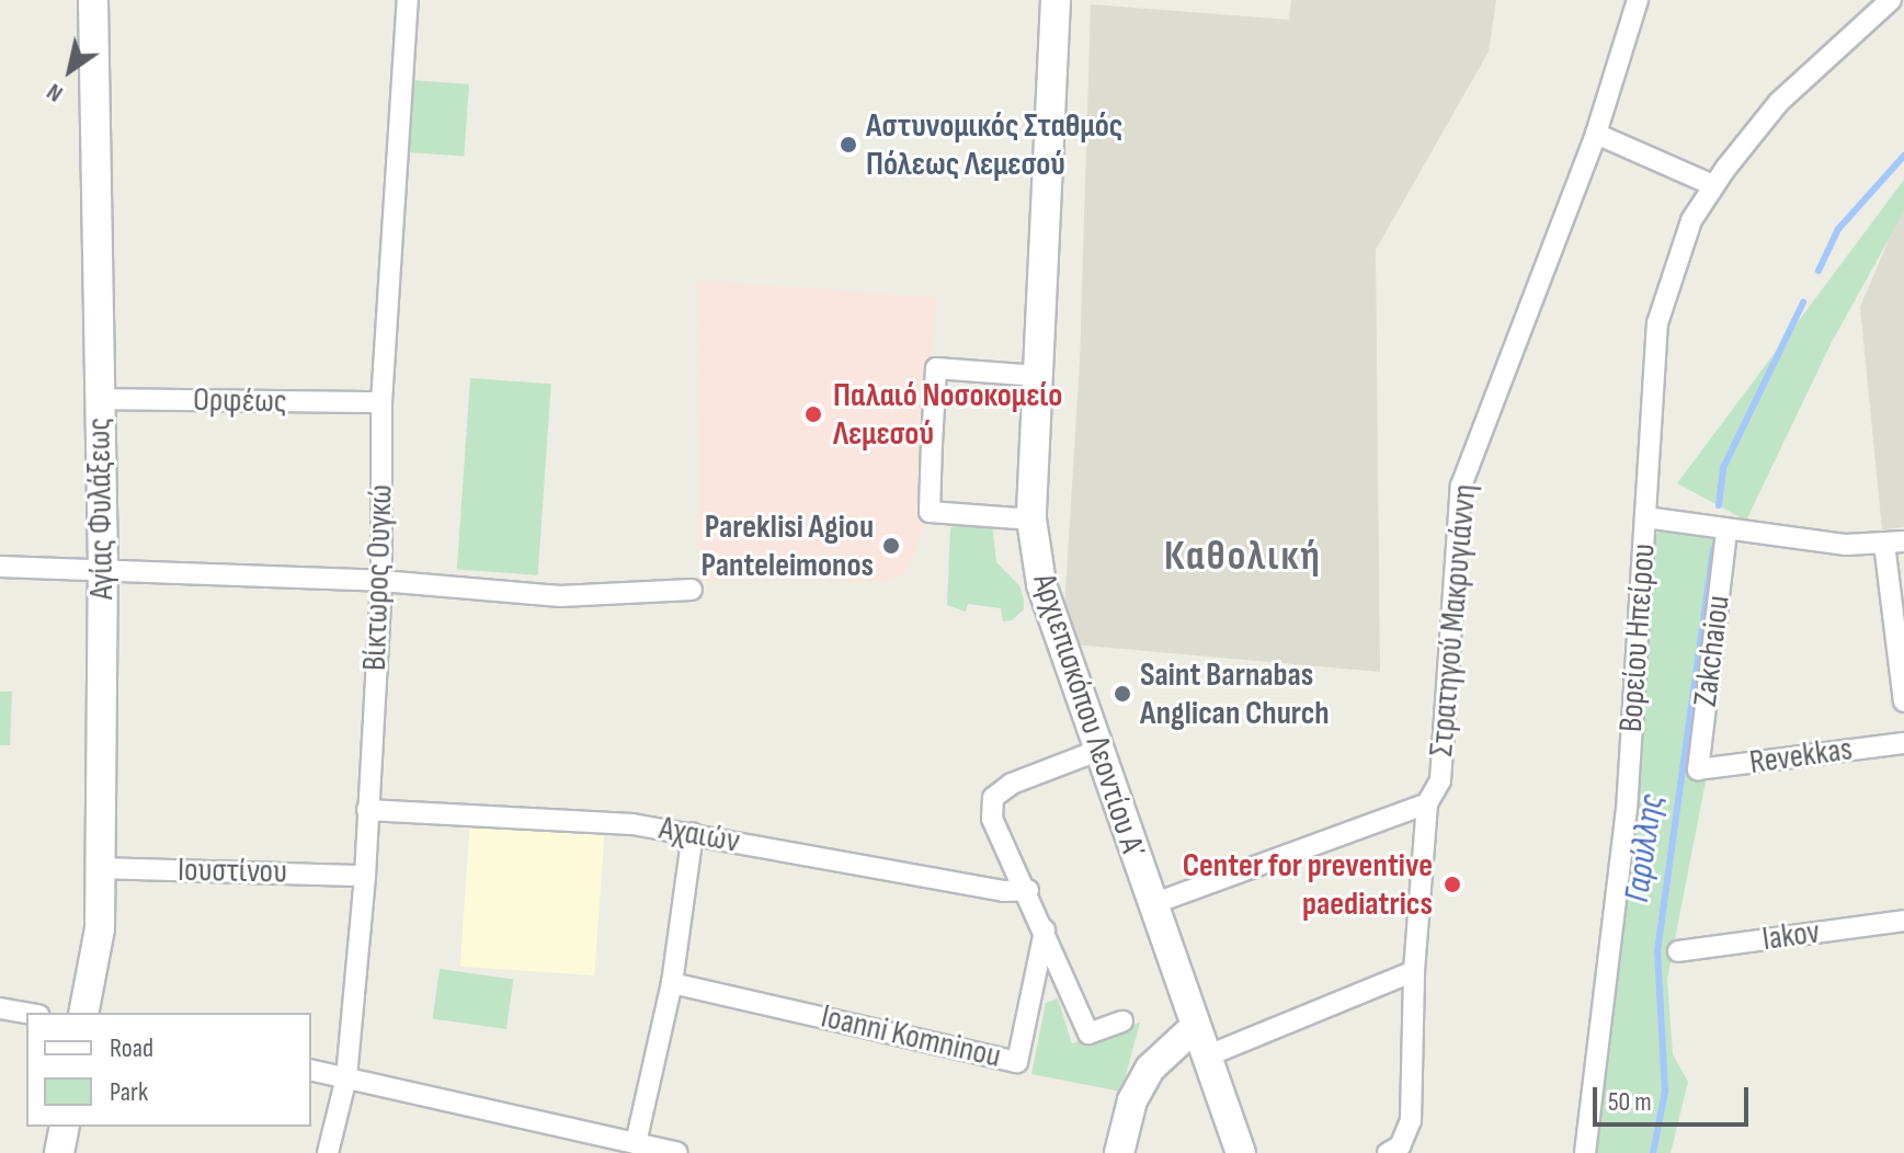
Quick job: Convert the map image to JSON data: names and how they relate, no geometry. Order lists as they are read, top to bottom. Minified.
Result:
{"streets":{"main road":["Αγίας Φυλάξεως","Αρχιεπισκόπου Λεοντίου Α΄"],"street":["Ορφέως","Βίκτωρος Ουγκώ","Στρατηγού Μακρυγιάννη","Βορείου Ηπείρου","Zakchaiou","Revekkas","Αχαιών","Ιουστίνου","Iakov","Ioanni Komninou"]},"crossings":[["Ορφέως","Αγίας Φυλάξεως"],["Ορφέως","Βίκτωρος Ουγκώ"],["Αγίας Φυλάξεως","Ιουστίνου"],["Βίκτωρος Ουγκώ","Αχαιών"],["Βίκτωρος Ουγκώ","Ιουστίνου"],["Zakchaiou","Revekkas"]],"districts":["Καθολική"],"water":["Γαρύλλης"],"places":["Αστυνομικός Σταθμός Πόλεως Λεμεσού","Παλαιό Νοσοκομείο Λεμεσού","Pareklisi Agiou Panteleimonos","Saint Barnabas Anglican Church","Center for preventive paediatrics"],"legend":["Road","Park"],"scale_bar":"50 m","north":"bottom left"}
